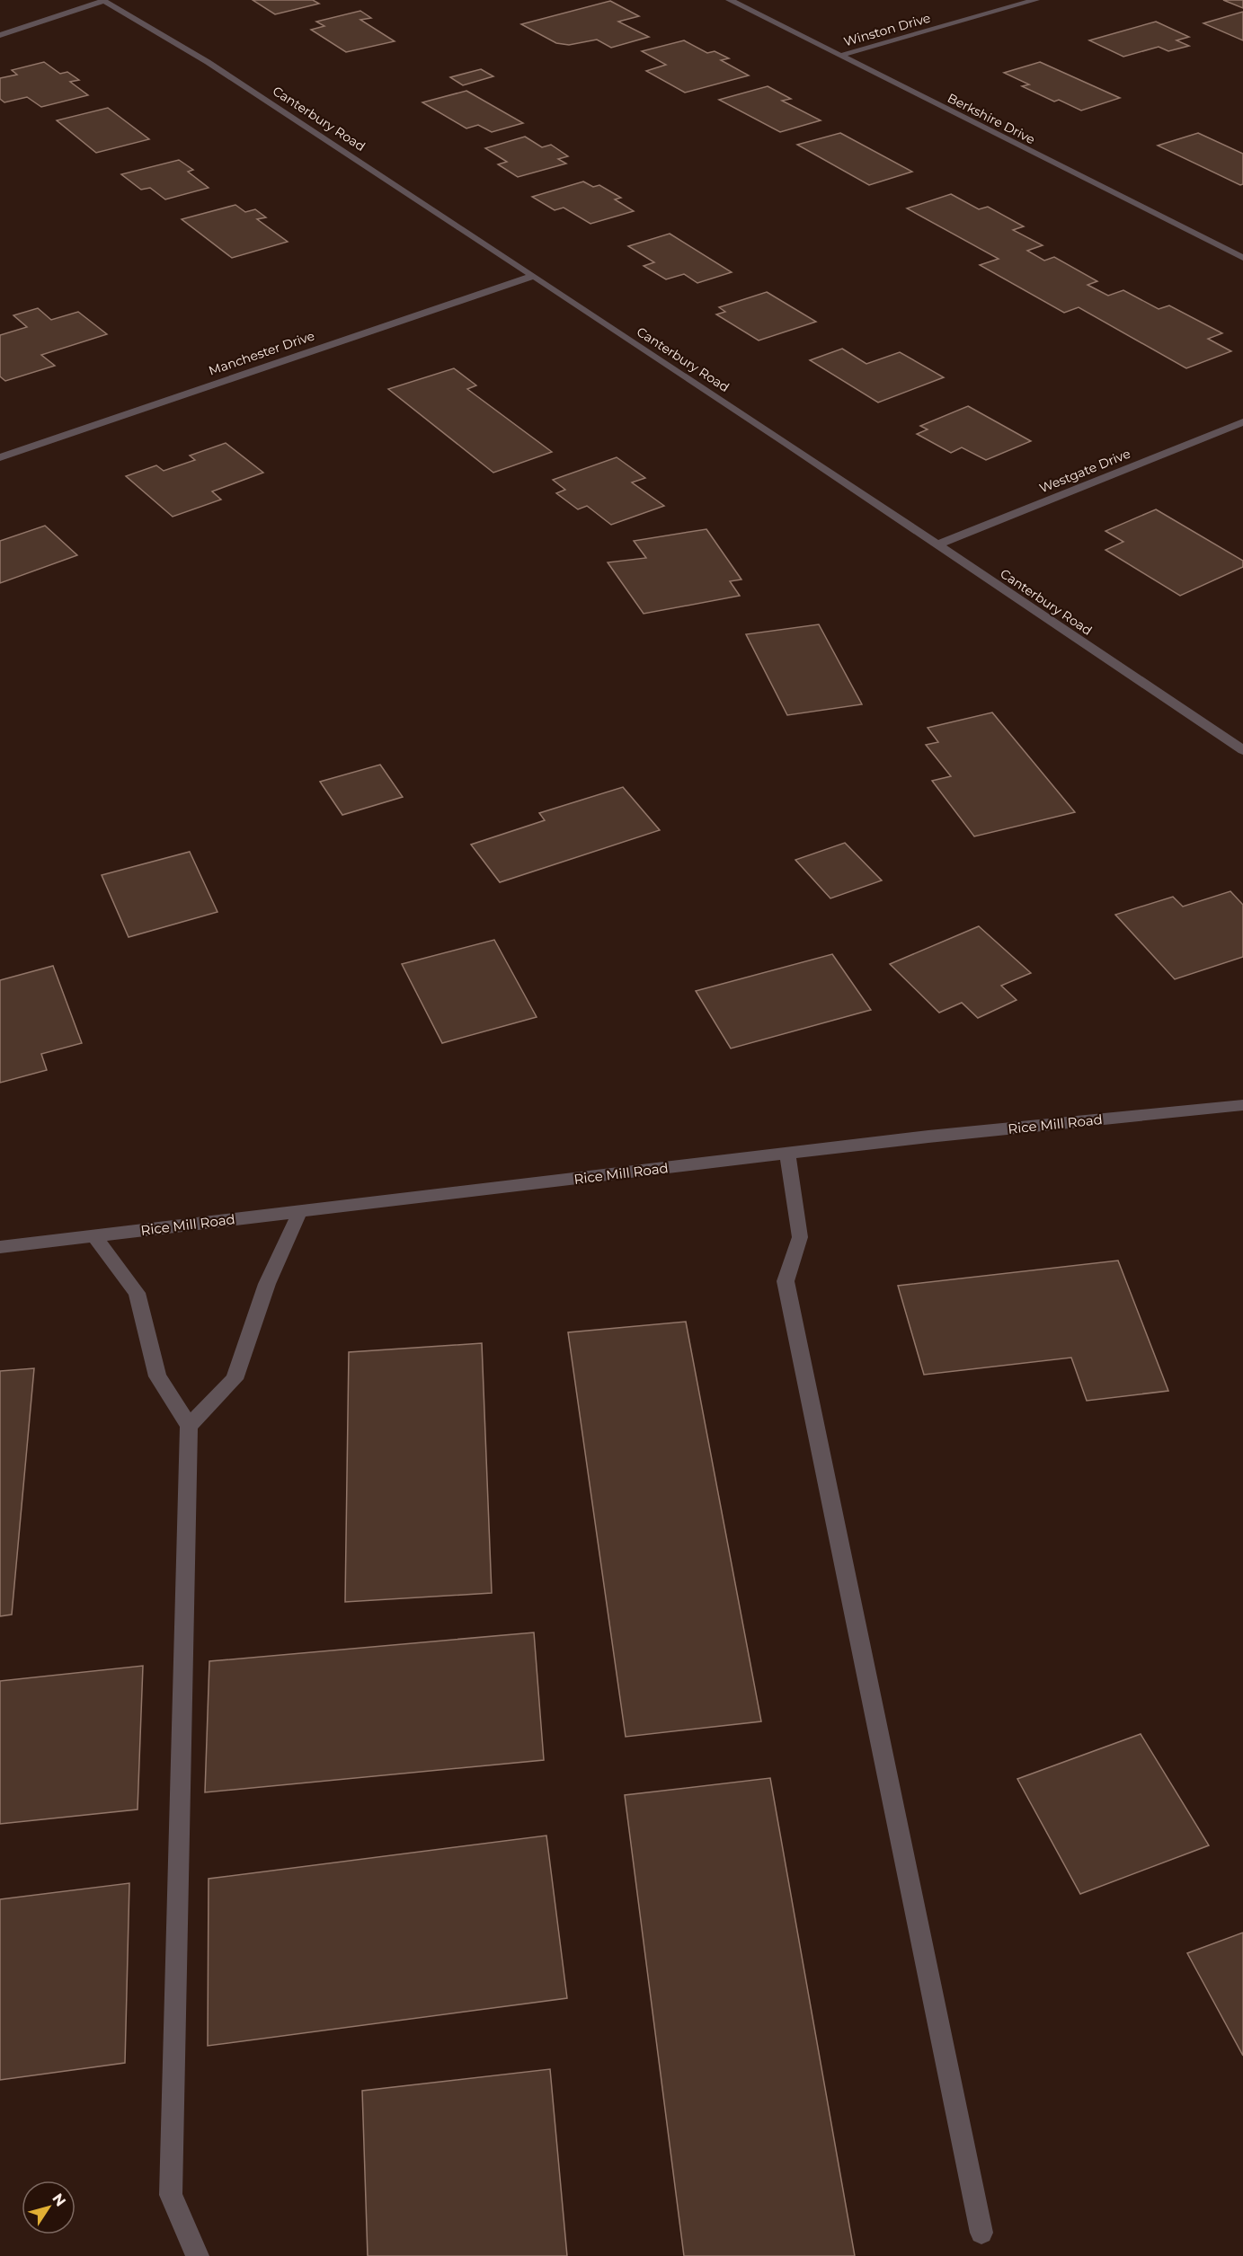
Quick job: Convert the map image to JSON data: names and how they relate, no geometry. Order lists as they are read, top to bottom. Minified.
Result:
{"streets":{"street":["Winston Drive","Canterbury Road","Berkshire Drive","Manchester Drive","Westgate Drive","Rice Mill Road"]},"crossings":[["Winston Drive","Berkshire Drive"],["Canterbury Road","Manchester Drive"],["Canterbury Road","Westgate Drive"]],"north":"top right"}
